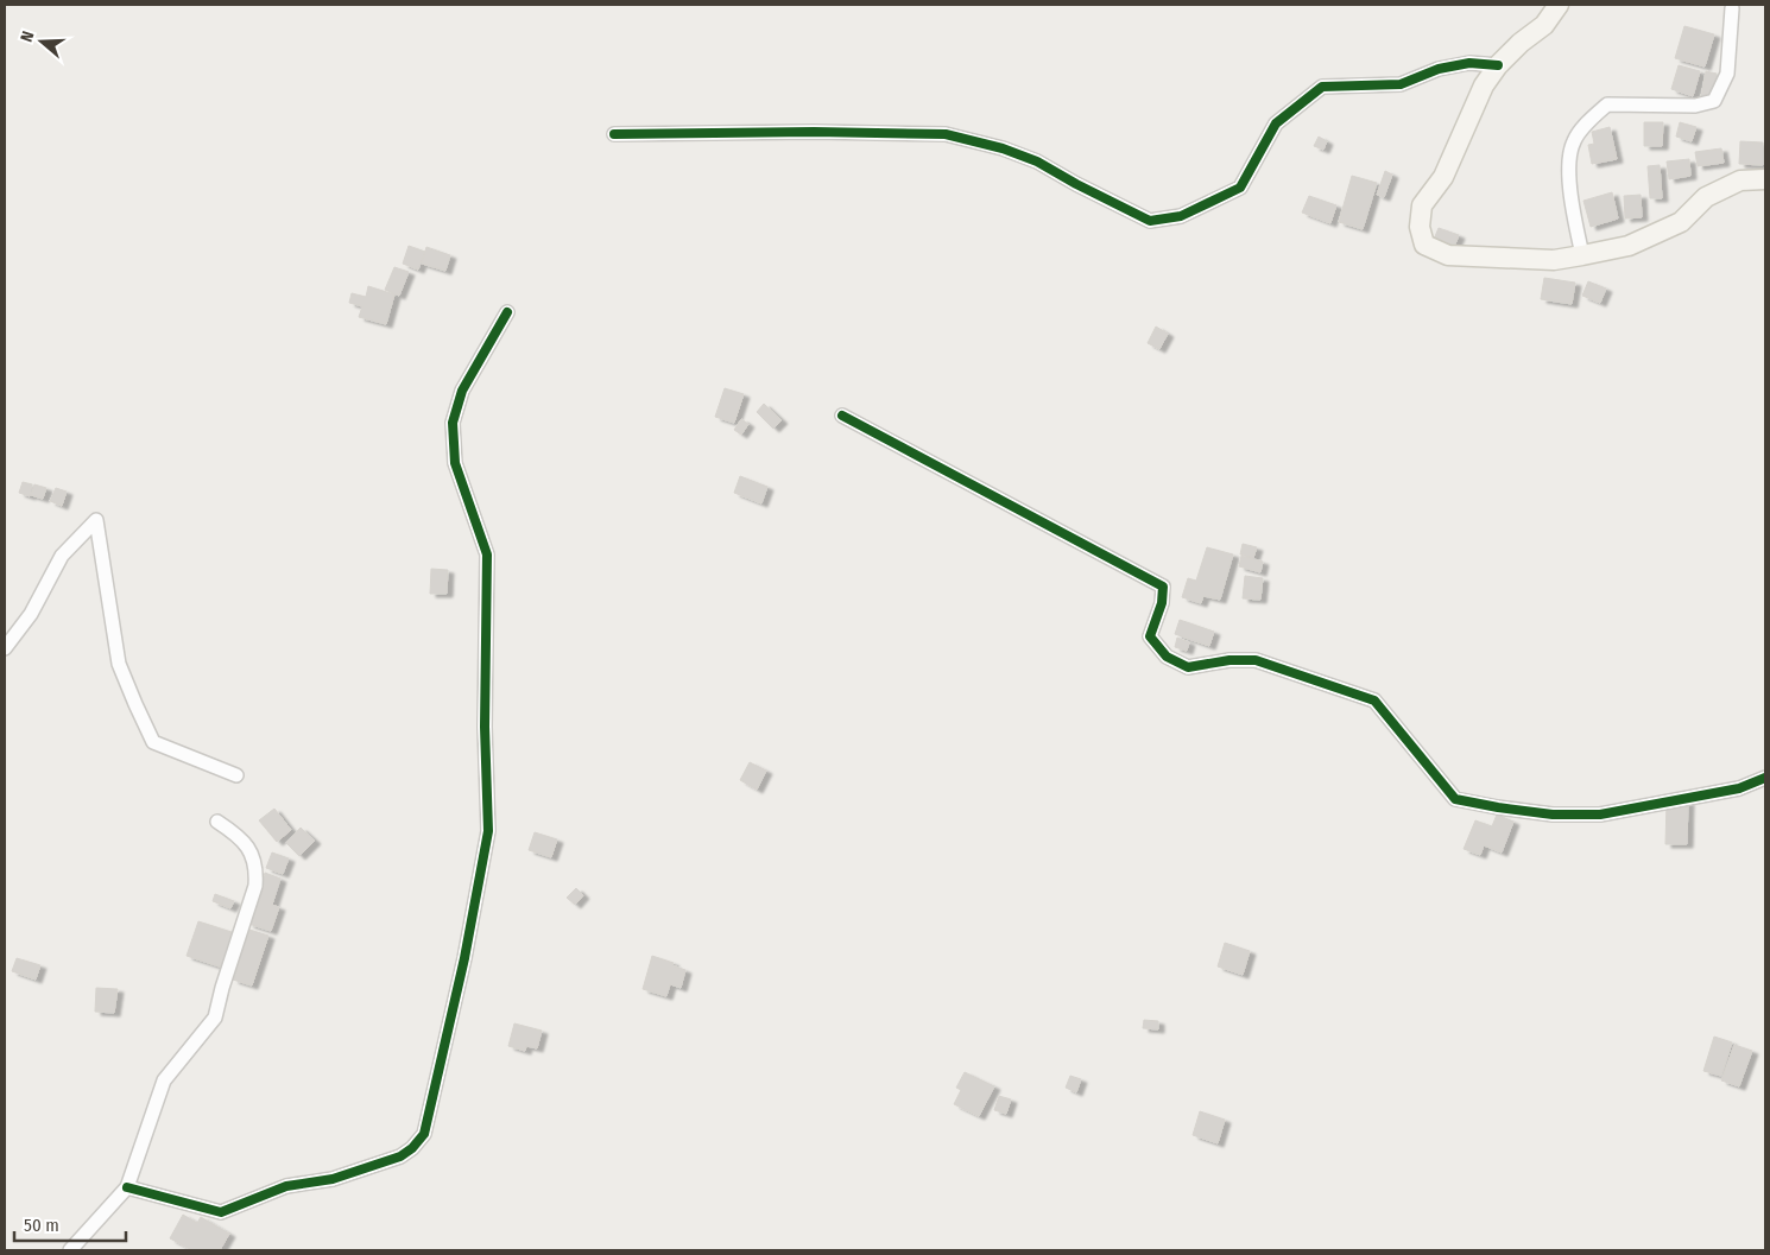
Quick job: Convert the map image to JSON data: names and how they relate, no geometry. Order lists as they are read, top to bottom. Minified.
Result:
{"scale_bar":"50 m","north":"left"}
